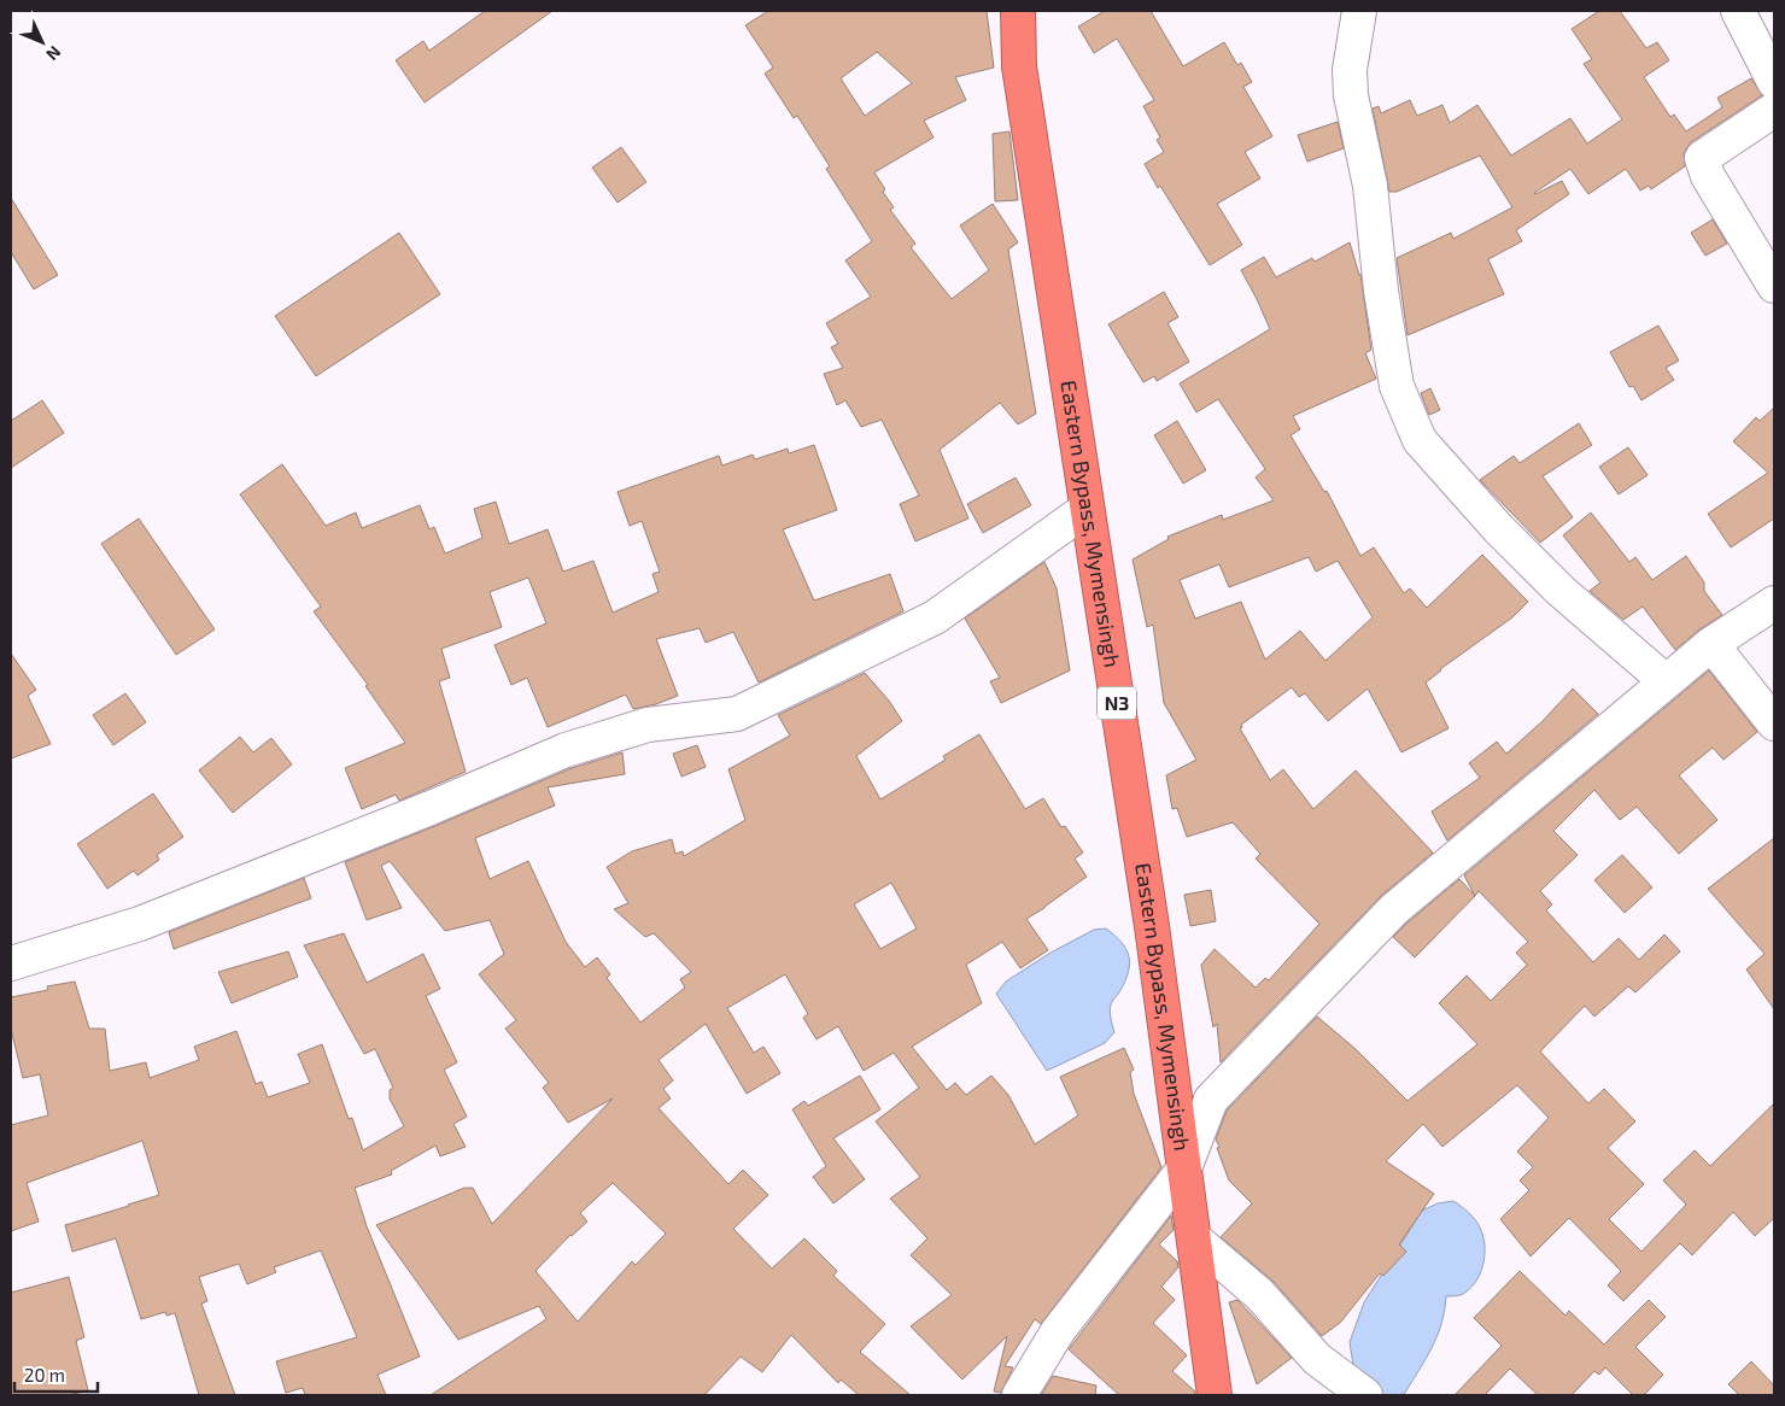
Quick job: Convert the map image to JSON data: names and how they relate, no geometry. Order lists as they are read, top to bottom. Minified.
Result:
{"streets":{"highway":["Eastern Bypass, Mymensingh","N3"]},"scale_bar":"20 m","north":"bottom right"}
